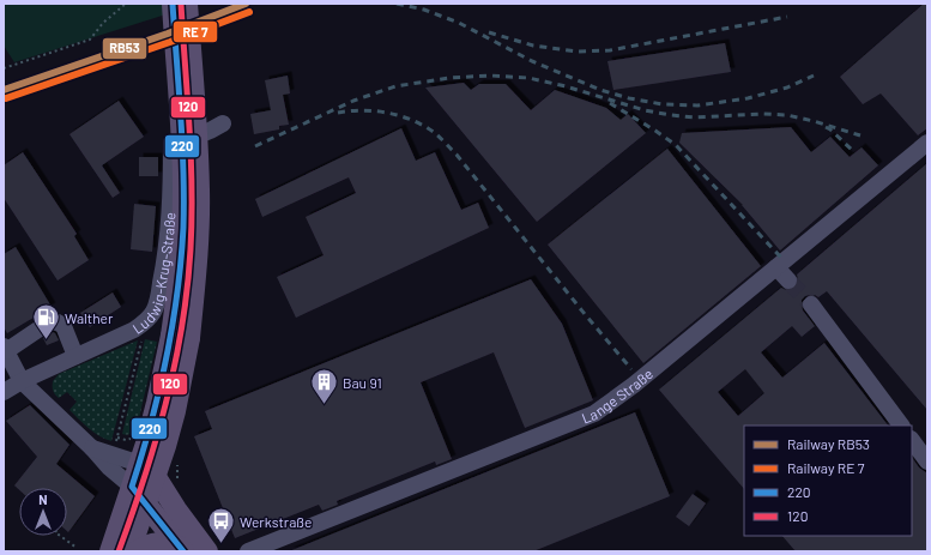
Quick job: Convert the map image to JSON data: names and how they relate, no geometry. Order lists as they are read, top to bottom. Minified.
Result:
{"streets":{"street":["Ludwig-Krug-Straße","Lange Straße"]},"places":{"fuel station":["Walther"],"building":["Bau 91"],"bus stop":["Werkstraße"]},"lines":["rail line RB53","transit line 220","transit line 120"],"legend":["Railway RB53","Railway RE 7","220","120"],"north":"top"}
